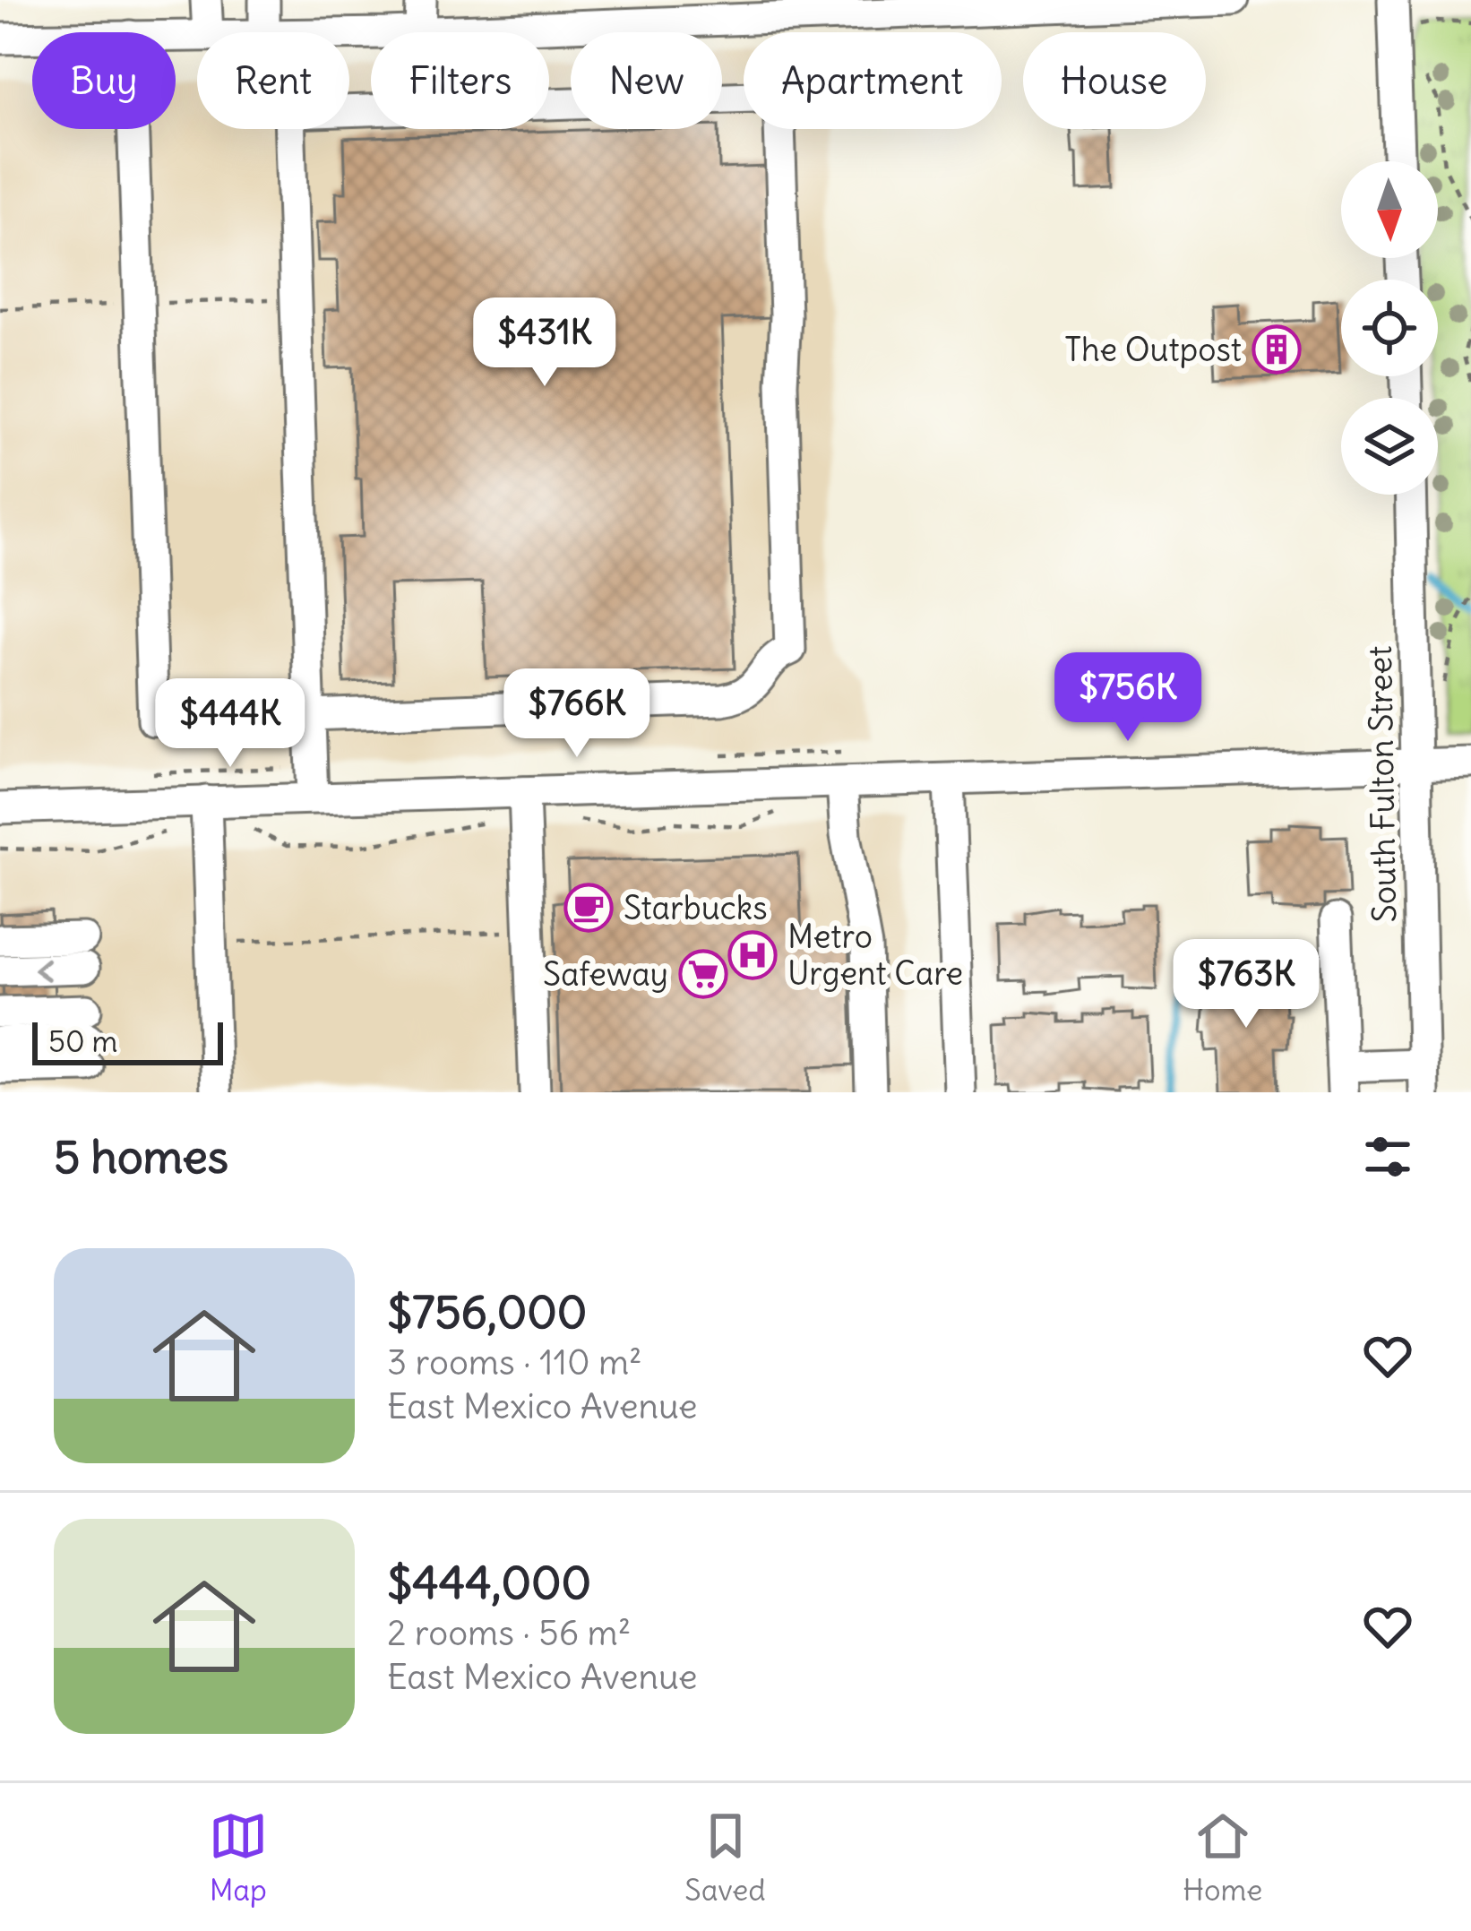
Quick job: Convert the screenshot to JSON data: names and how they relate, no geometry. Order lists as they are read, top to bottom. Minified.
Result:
{"streets":{"street":["South Fulton Street"]},"places":{"building":["The Outpost"],"cafe":["Starbucks"],"hospital":["Metro Urgent Care"],"supermarket":["Safeway"]},"scale_bar":"50 m","north":"bottom","page":{"chip":["Buy","Rent","Filters","New","Apartment","House"],"price":["$431K","$756K","$766K","$444K","$763K"],"scale":"50 m","heading":"5 homes","list":[{"name":"$756,000","note":"3 rooms · 110 m² · East Mexico Avenue"},{"name":"$444,000","note":"2 rooms · 56 m² · East Mexico Avenue"}],"tabs":["Map","Saved","Home"]}}
